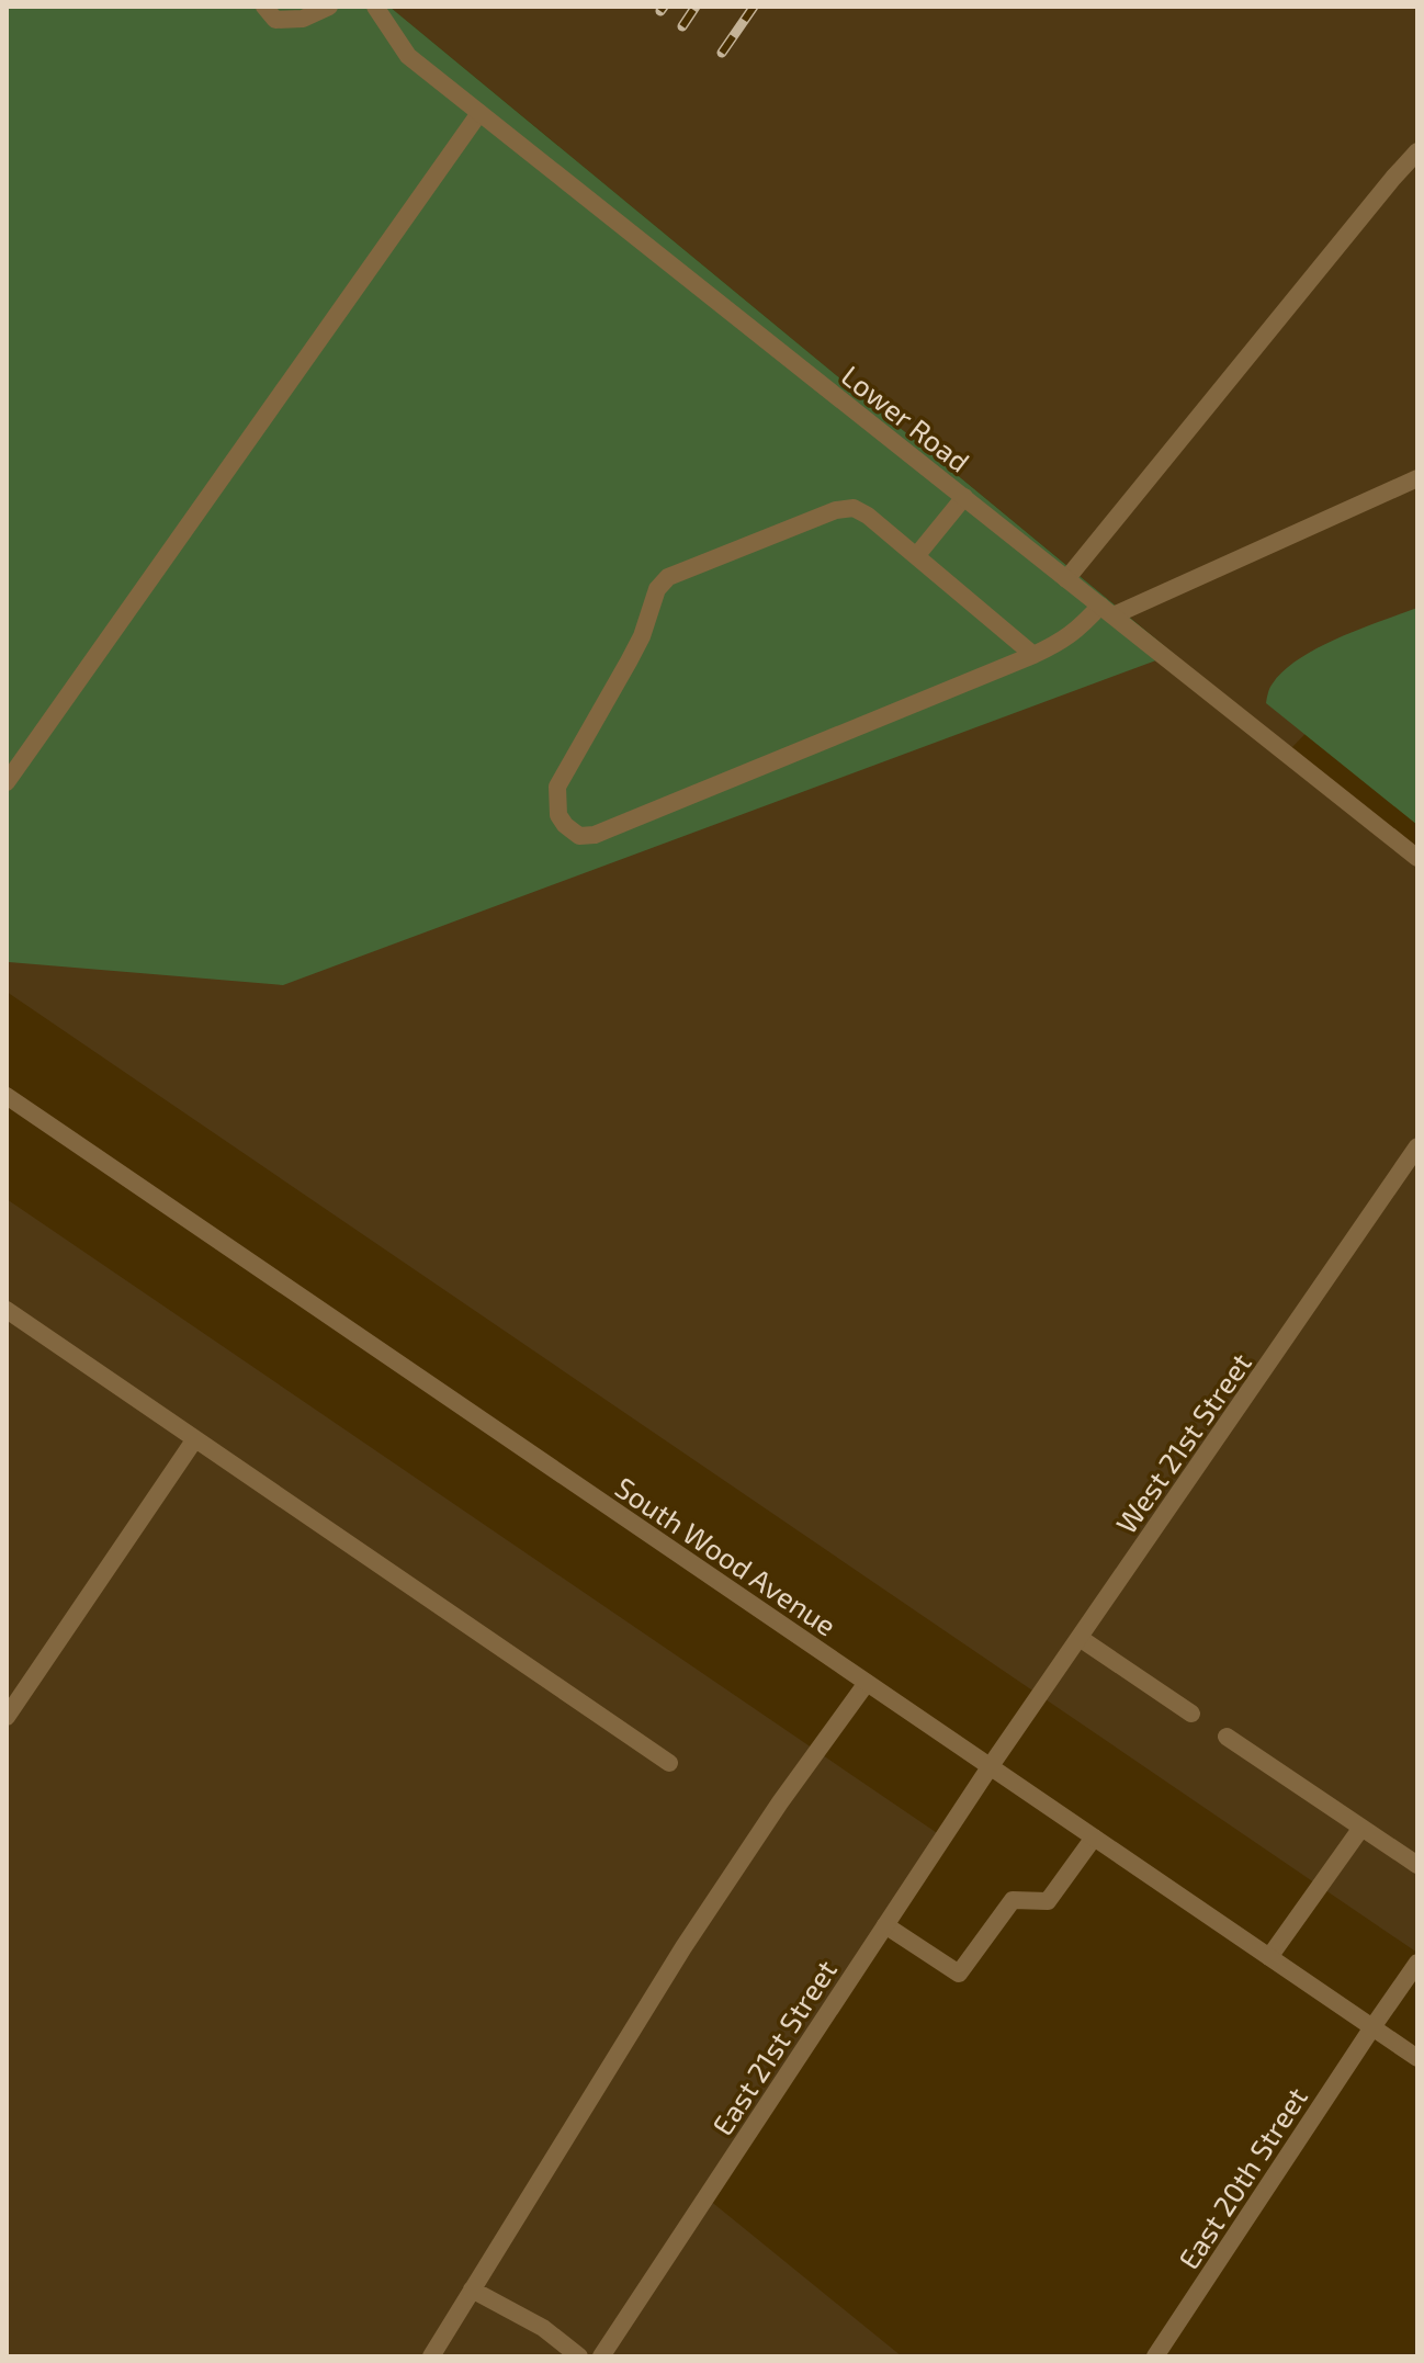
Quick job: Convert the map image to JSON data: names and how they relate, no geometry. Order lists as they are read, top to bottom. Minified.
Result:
{"streets":{"street":["Lower Road","West 21st Street","South Wood Avenue","East 21st Street","East 20th Street"]},"crossings":[["West 21st Street","South Wood Avenue"],["West 21st Street","East 21st Street"],["South Wood Avenue","East 21st Street"],["South Wood Avenue","East 20th Street"]]}
